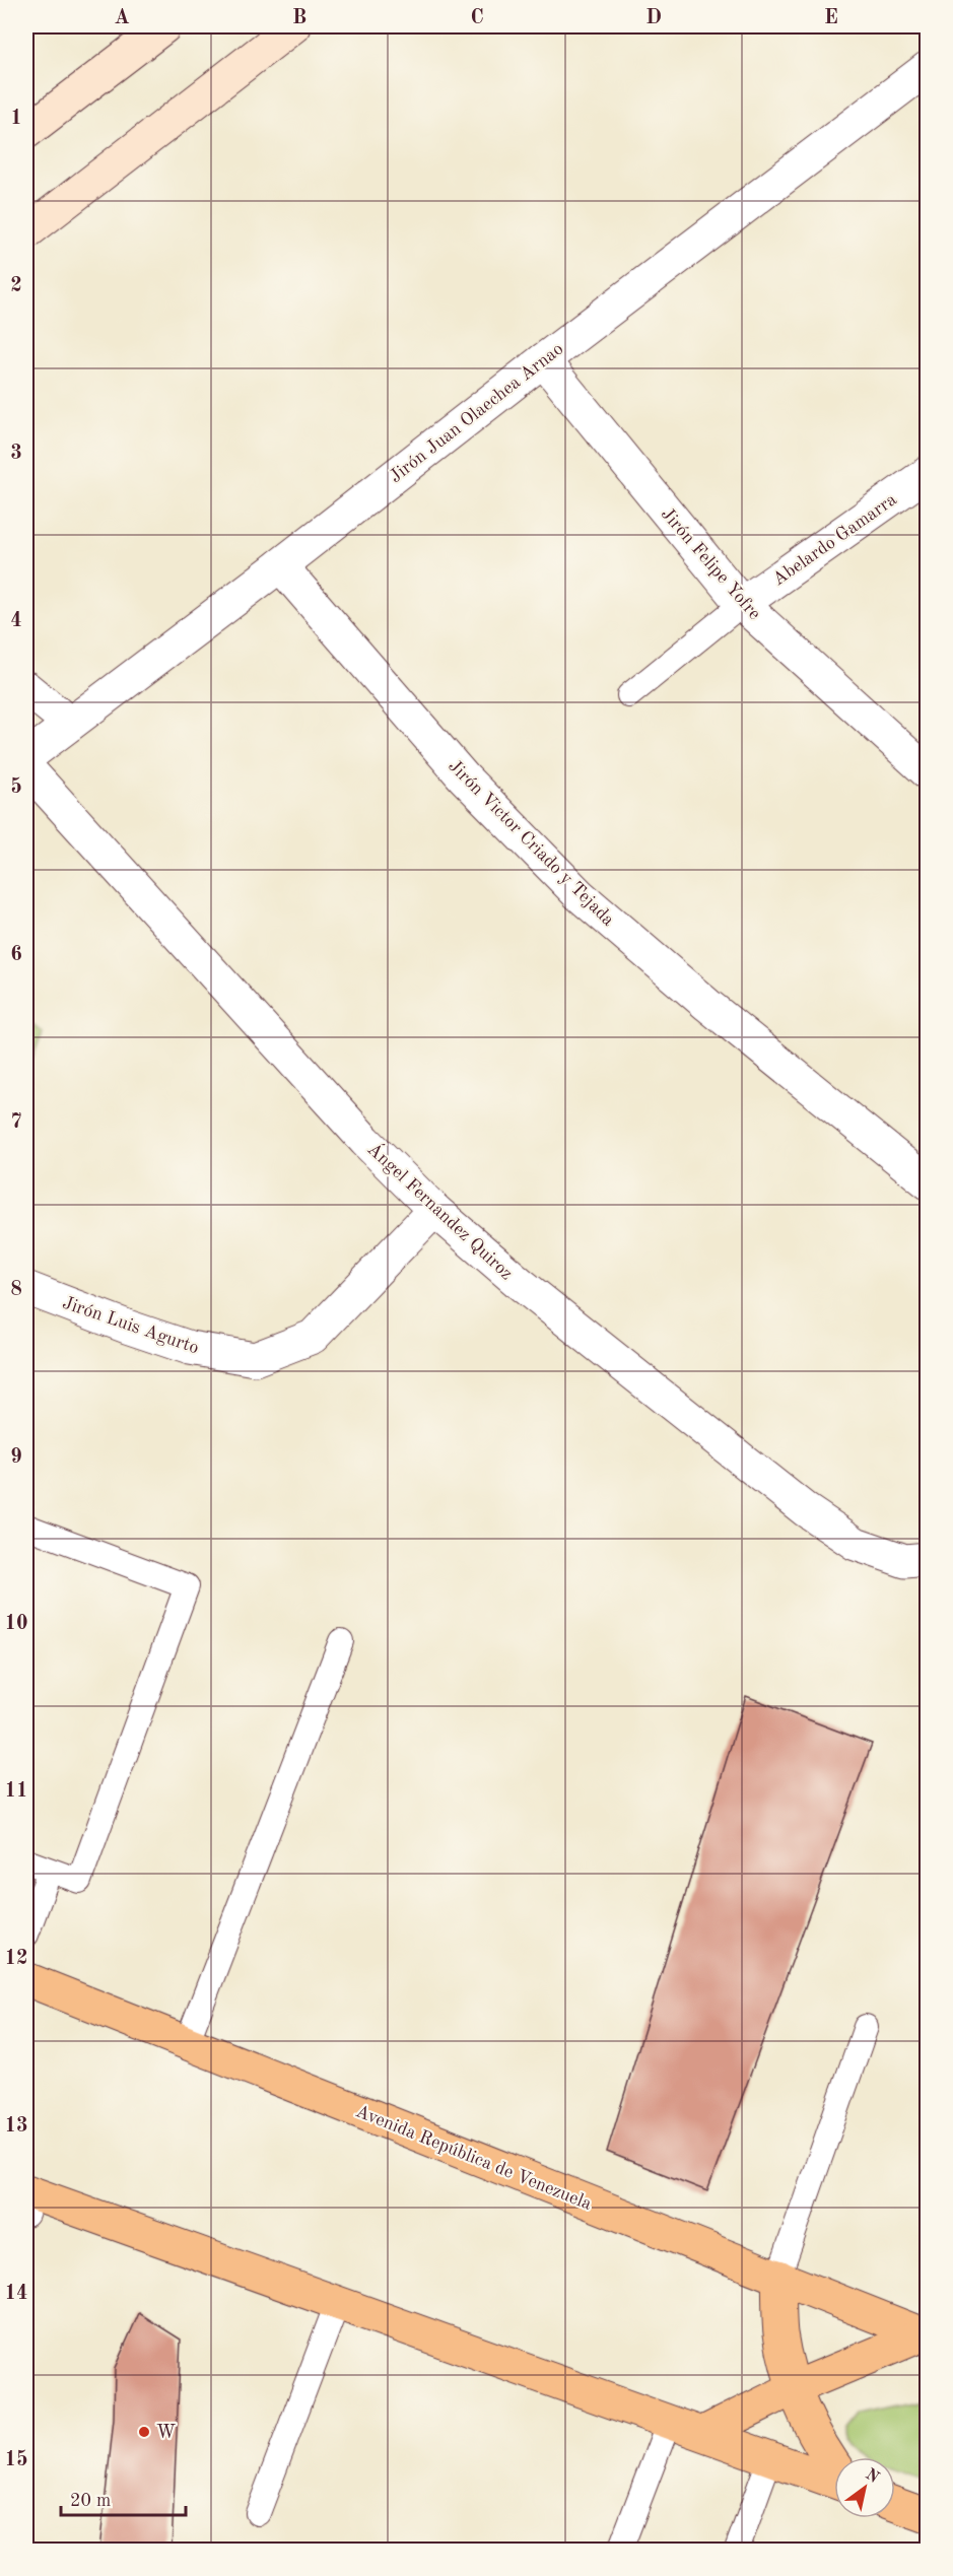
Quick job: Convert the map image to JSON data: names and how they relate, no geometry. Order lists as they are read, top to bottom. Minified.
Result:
{"streets":{"main road":["Avenida República de Venezuela"],"street":["Jirón Juan Olaechea Arnao","Abelardo Gamarra","Jirón Felipe Yofre","Jirón Victor Criado y Tejada","Ángel Fernandez Quiroz","Jirón Luis Agurto"]},"crossings":[["Jirón Juan Olaechea Arnao","Jirón Felipe Yofre"],["Jirón Juan Olaechea Arnao","Jirón Victor Criado y Tejada"],["Abelardo Gamarra","Jirón Felipe Yofre"],["Ángel Fernandez Quiroz","Jirón Luis Agurto"]],"places":["W"],"scale_bar":"20 m","north":"top right","grid":{"columns":["A","B","C","D","E"],"rows":["1","2","3","4","5","6","7","8","9","10","11","12","13","14","15"]}}
